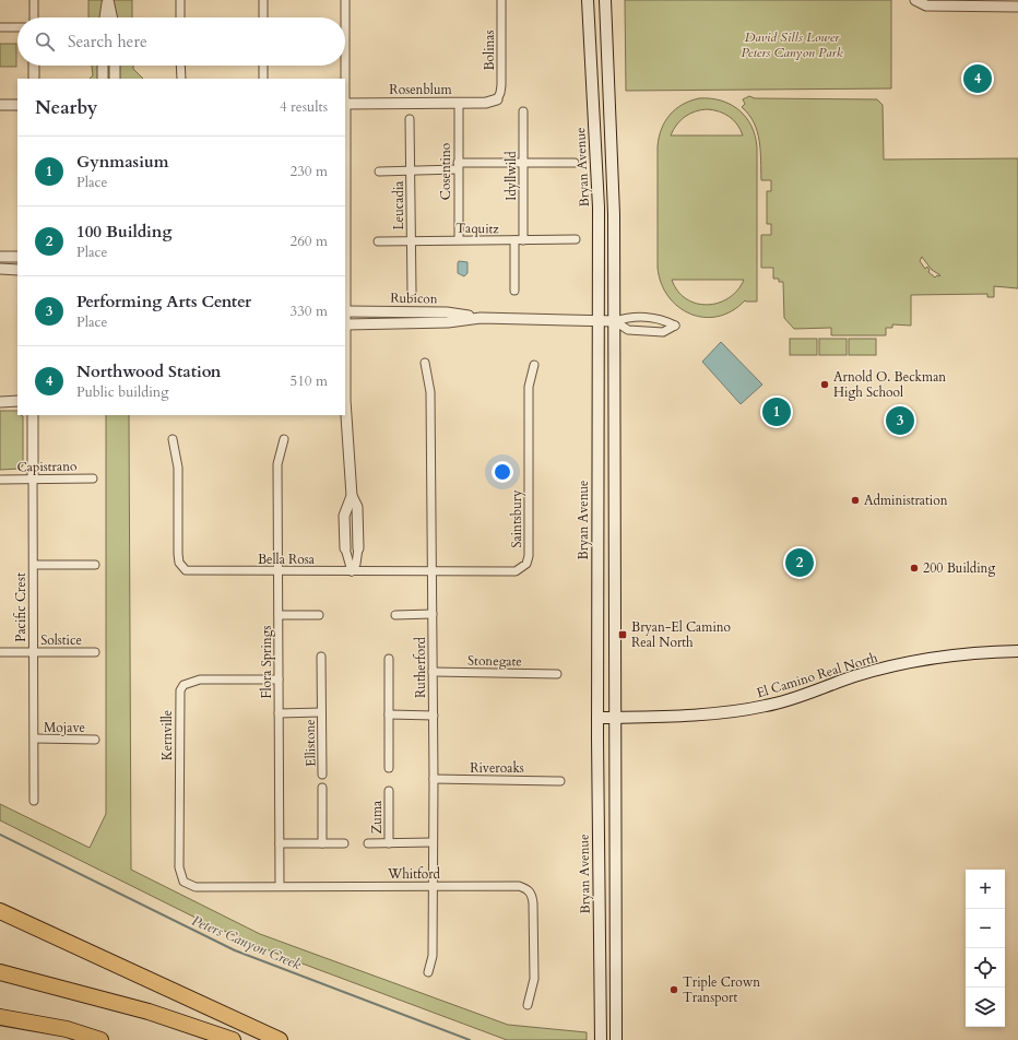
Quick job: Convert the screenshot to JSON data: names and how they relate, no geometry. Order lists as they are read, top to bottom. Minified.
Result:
{"streets":{"main road":["Bryan Avenue","El Camino Real North"],"street":["Bolinas","Rosenblum","Cosentino","Idyllwild","Leucadia","Taquitz","Rubicon","Capistrano","Saintsbury","Bella Rosa","Pacific Crest","Solstice","Stonegate","Flora Springs","Rutherford","Mojave","Kernville","Ellistone","Riveroaks","Zuma","Whitford"]},"crossings":[["Bolinas","Rosenblum"],["Rosenblum","Cosentino"],["Bryan Avenue","Rubicon"],["Bryan Avenue","El Camino Real North"],["Cosentino","Taquitz"],["Idyllwild","Taquitz"],["Leucadia","Taquitz"],["Capistrano","Pacific Crest"],["Saintsbury","Bella Rosa"],["Bella Rosa","Flora Springs"],["Bella Rosa","Rutherford"],["Pacific Crest","Solstice"],["Pacific Crest","Mojave"],["Stonegate","Rutherford"],["Flora Springs","Kernville"],["Flora Springs","Ellistone"],["Flora Springs","Whitford"],["Rutherford","Riveroaks"],["Rutherford","Zuma"],["Rutherford","Whitford"],["Kernville","Whitford"]],"water":["Peters Canyon Creek"],"parks":["David Sills Lower Peters Canyon Park"],"places":{"other":["Arnold O. Beckman High School","Administration","200 Building","Triple Crown Transport"],"transit":["Bryan-El Camino Real North"]},"page":{"search":"Search here","pins":["4","1","3","2"],"heading":["Nearby","4 results"],"list":[{"mark":"1","name":"Gynmasium","note":"Place","value":"230 m"},{"mark":"2","name":"100 Building","note":"Place","value":"260 m"},{"mark":"3","name":"Performing Arts Center","note":"Place","value":"330 m"},{"mark":"4","name":"Northwood Station","note":"Public building","value":"510 m"}],"map_buttons":["+","−"]}}
